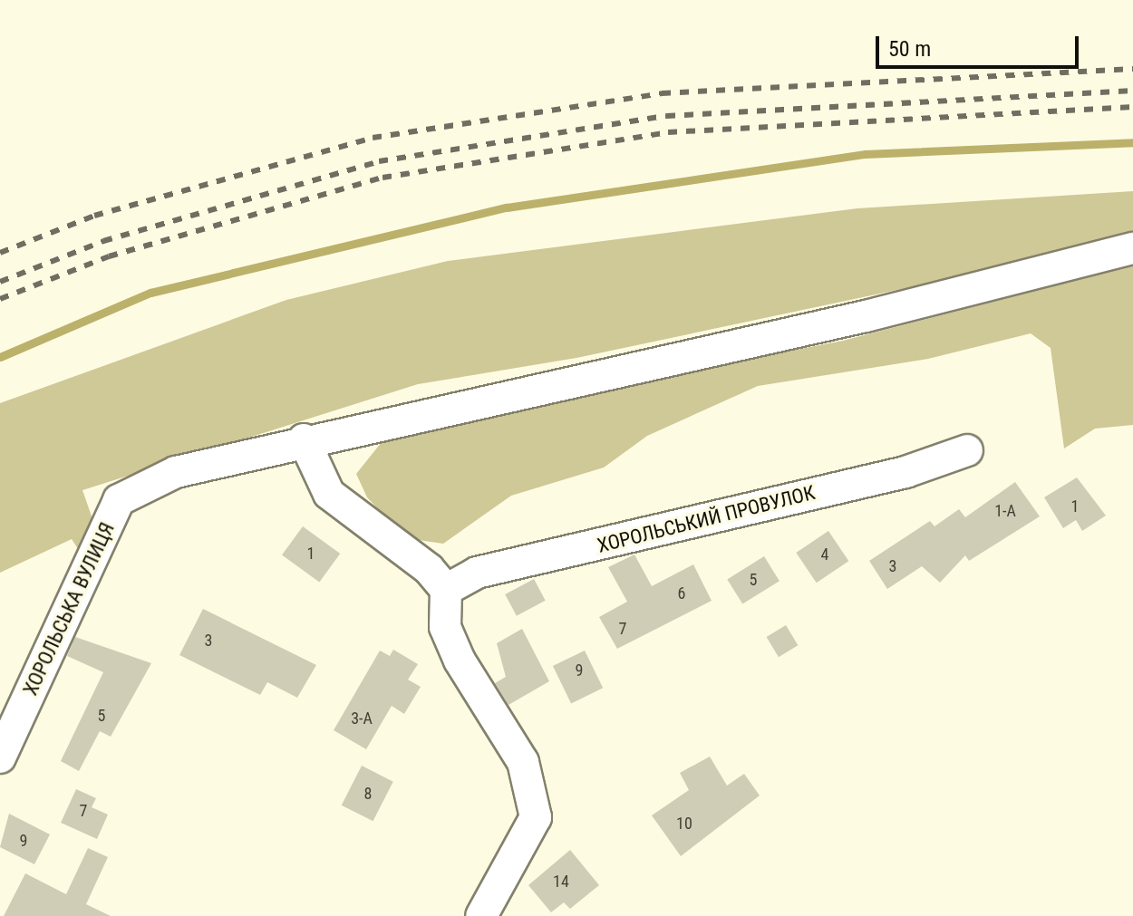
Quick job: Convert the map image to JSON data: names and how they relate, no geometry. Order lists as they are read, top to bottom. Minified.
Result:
{"streets":{"street":["ХОРОЛЬСЬКИЙ ПРОВУЛОК","ХОРОЛЬСЬКА ВУЛИЦЯ"]},"house_numbers":["1","1-А","1","4","3","5","6","7","3","9","5","3-А","8","7","10","9","14"],"scale_bar":"50 m"}
